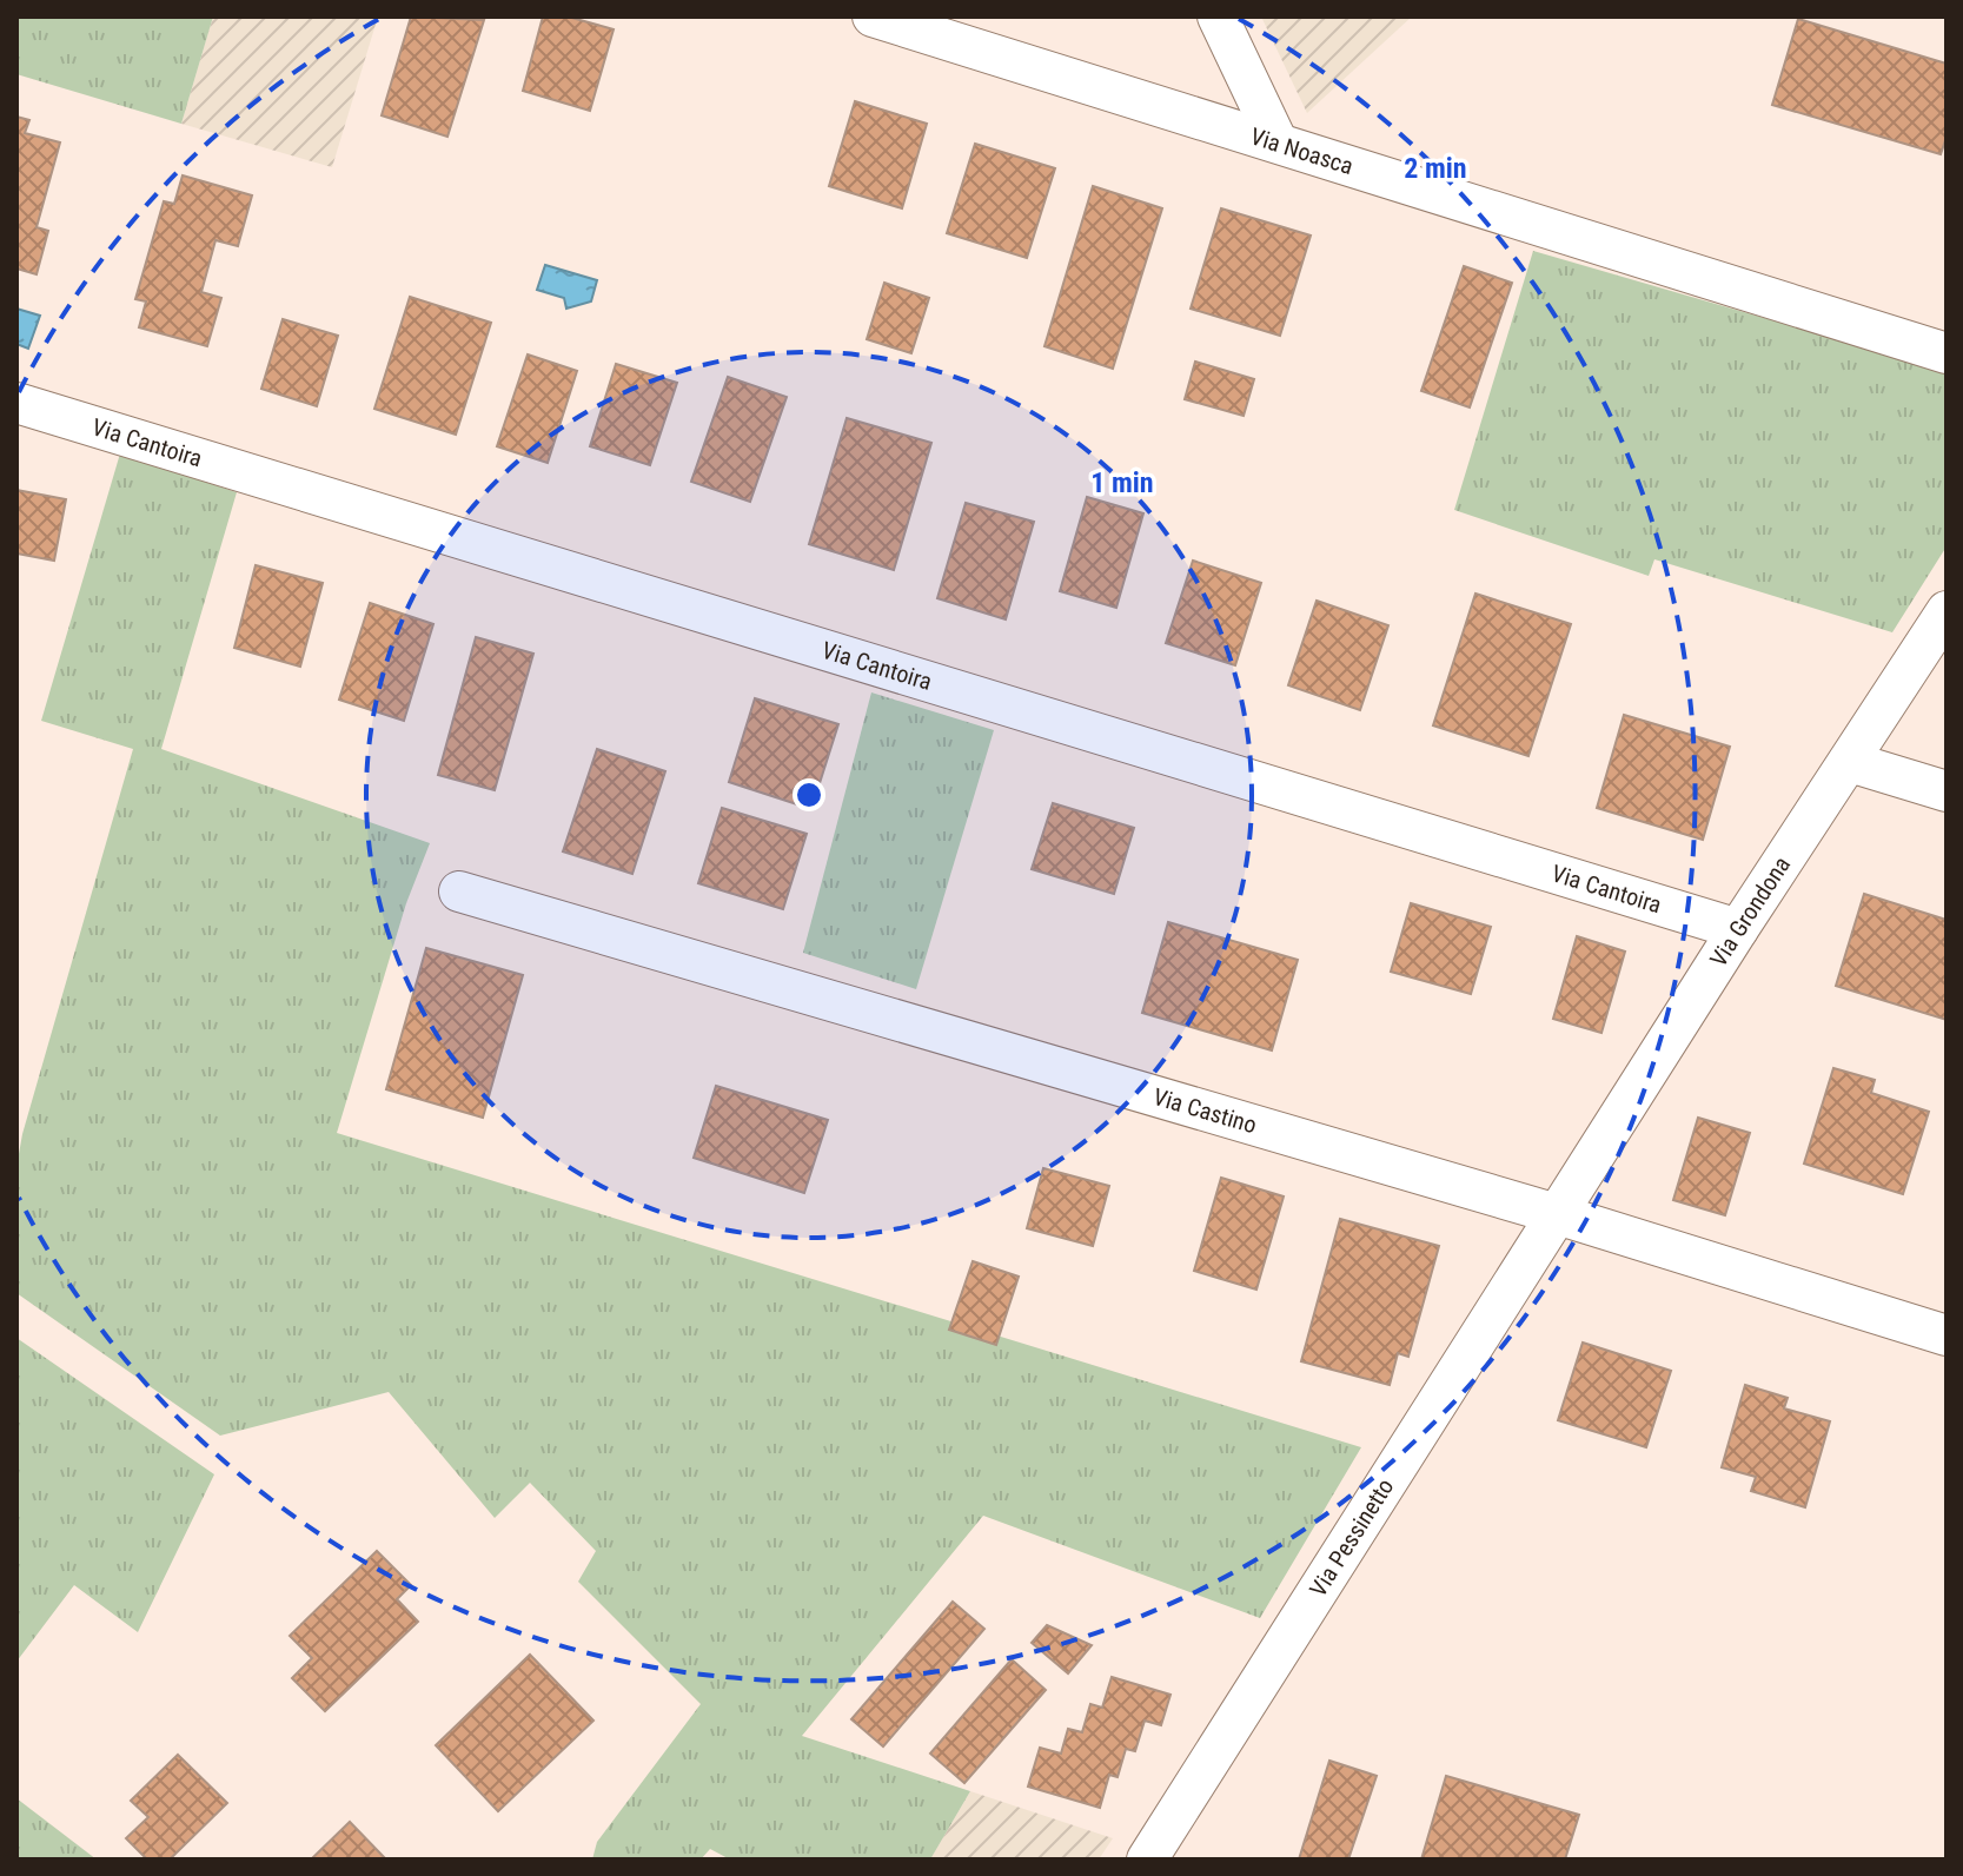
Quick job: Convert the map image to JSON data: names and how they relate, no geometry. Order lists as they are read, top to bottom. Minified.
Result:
{"streets":{"street":["Via Noasca","Via Cantoira","Via Grondona","Via Castino","Via Pessinetto"]},"crossings":[["Via Cantoira","Via Grondona"],["Via Grondona","Via Castino"],["Via Grondona","Via Pessinetto"],["Via Castino","Via Pessinetto"]],"rings":["2 min","1 min"]}
